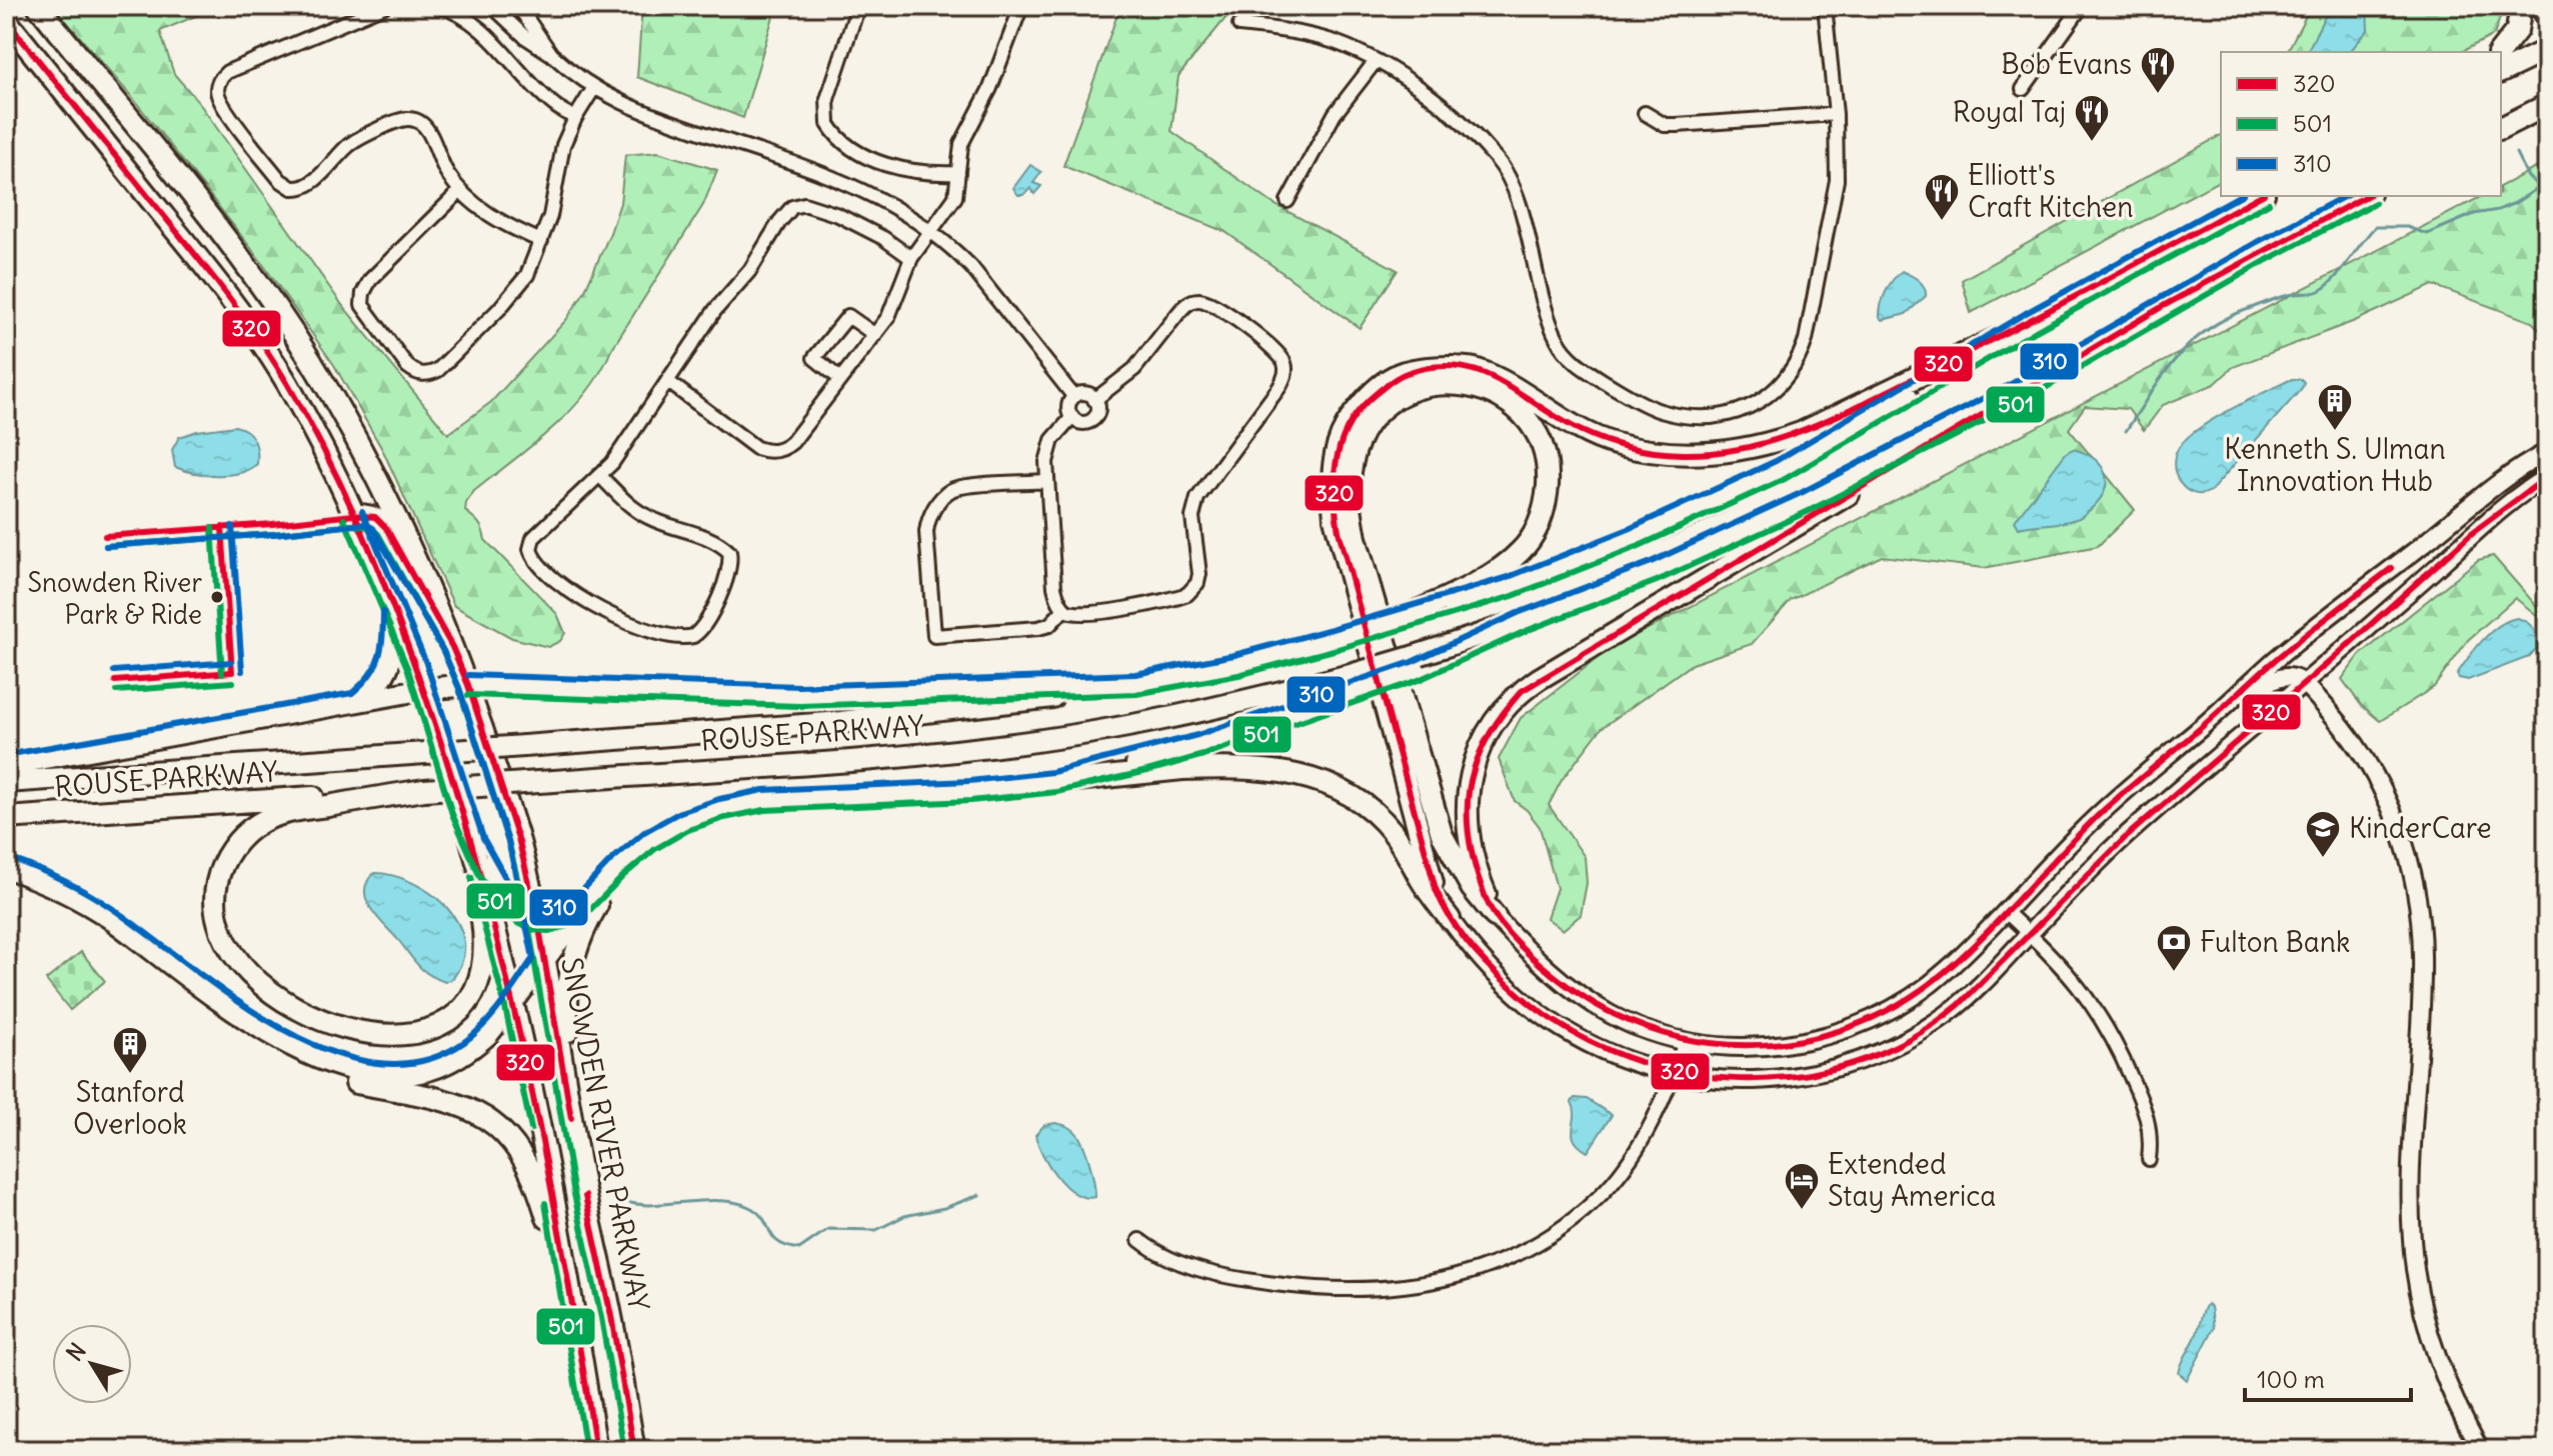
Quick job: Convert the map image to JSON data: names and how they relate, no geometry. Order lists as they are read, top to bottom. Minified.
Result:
{"streets":{"main road":["ROUSE PARKWAY","SNOWDEN RIVER PARKWAY"]},"places":{"restaurant":["Bob Evans","Royal Taj","Elliott's Craft Kitchen"],"building":["Kenneth S. Ulman Innovation Hub","Stanford Overlook"],"other":["Snowden River Park & Ride"],"school or university":["KinderCare"],"bank":["Fulton Bank"],"hotel":["Extended Stay America"]},"lines":["transit line 320","transit line 310","transit line 501"],"legend":["320","501","310"],"scale_bar":"100 m","north":"top left"}
